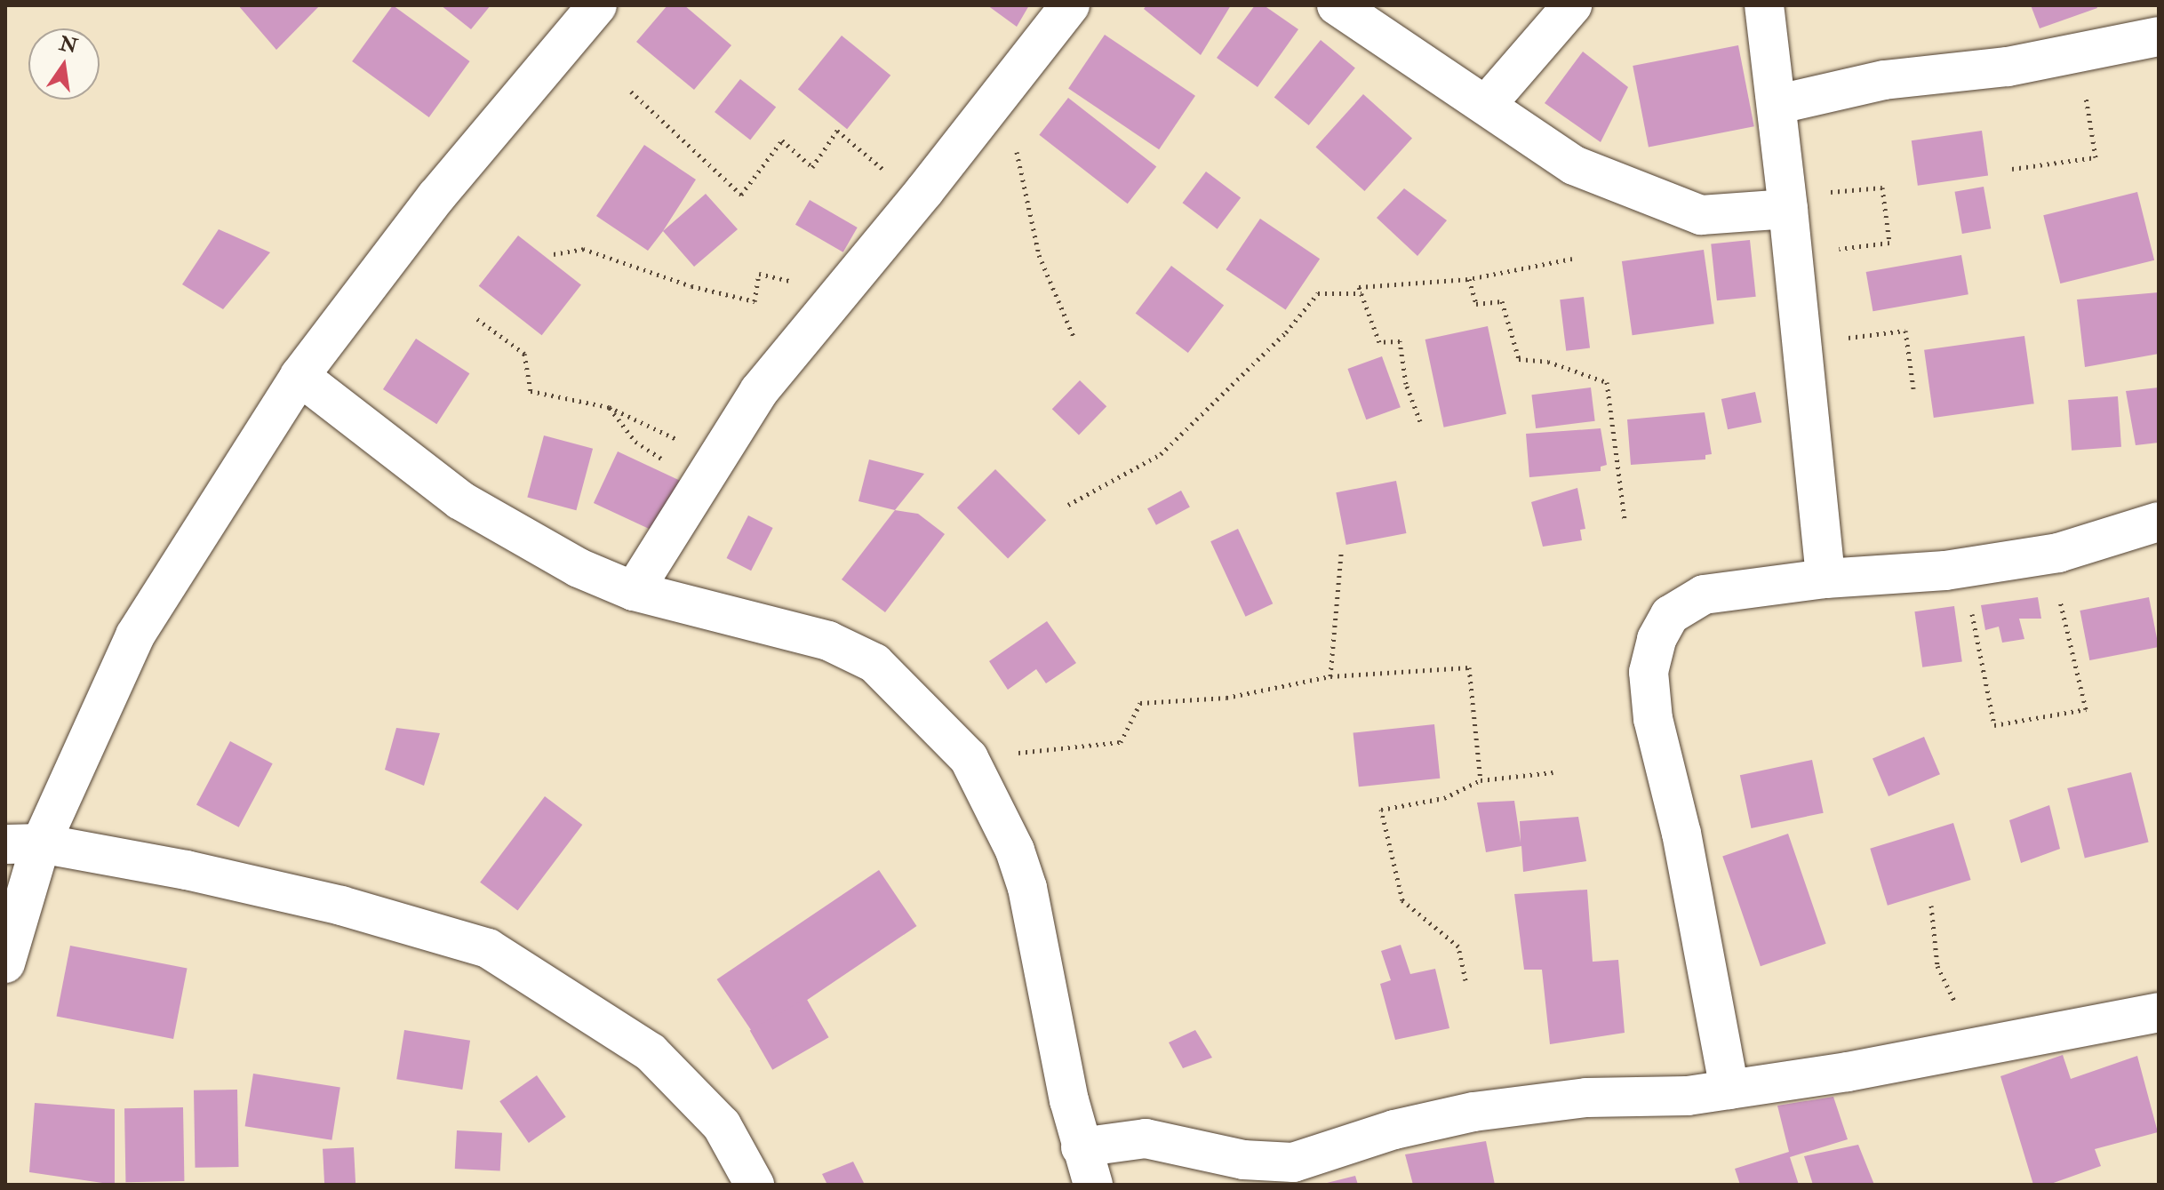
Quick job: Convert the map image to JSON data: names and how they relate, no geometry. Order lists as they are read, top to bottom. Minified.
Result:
{"north":"top"}
